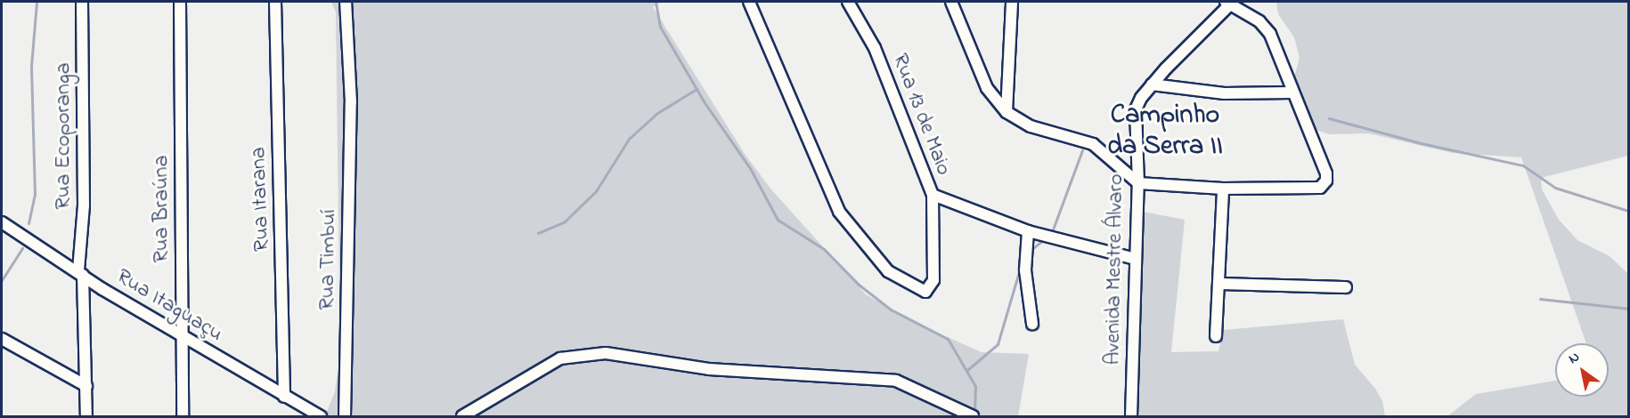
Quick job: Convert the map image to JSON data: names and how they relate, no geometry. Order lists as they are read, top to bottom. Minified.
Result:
{"streets":{"street":["Rua 13 de Maio","Rua Ecoporanga","Rua Itarana","Rua Braúna","Rua Timbuí","Avenida Mestre Álvaro","Rua Itaguaçu"]},"crossings":[["Rua 13 de Maio","Avenida Mestre Álvaro"],["Rua Ecoporanga","Rua Itaguaçu"],["Rua Itarana","Rua Itaguaçu"],["Rua Braúna","Rua Itaguaçu"]],"districts":["Campinho da Serra II"],"north":"top left"}
